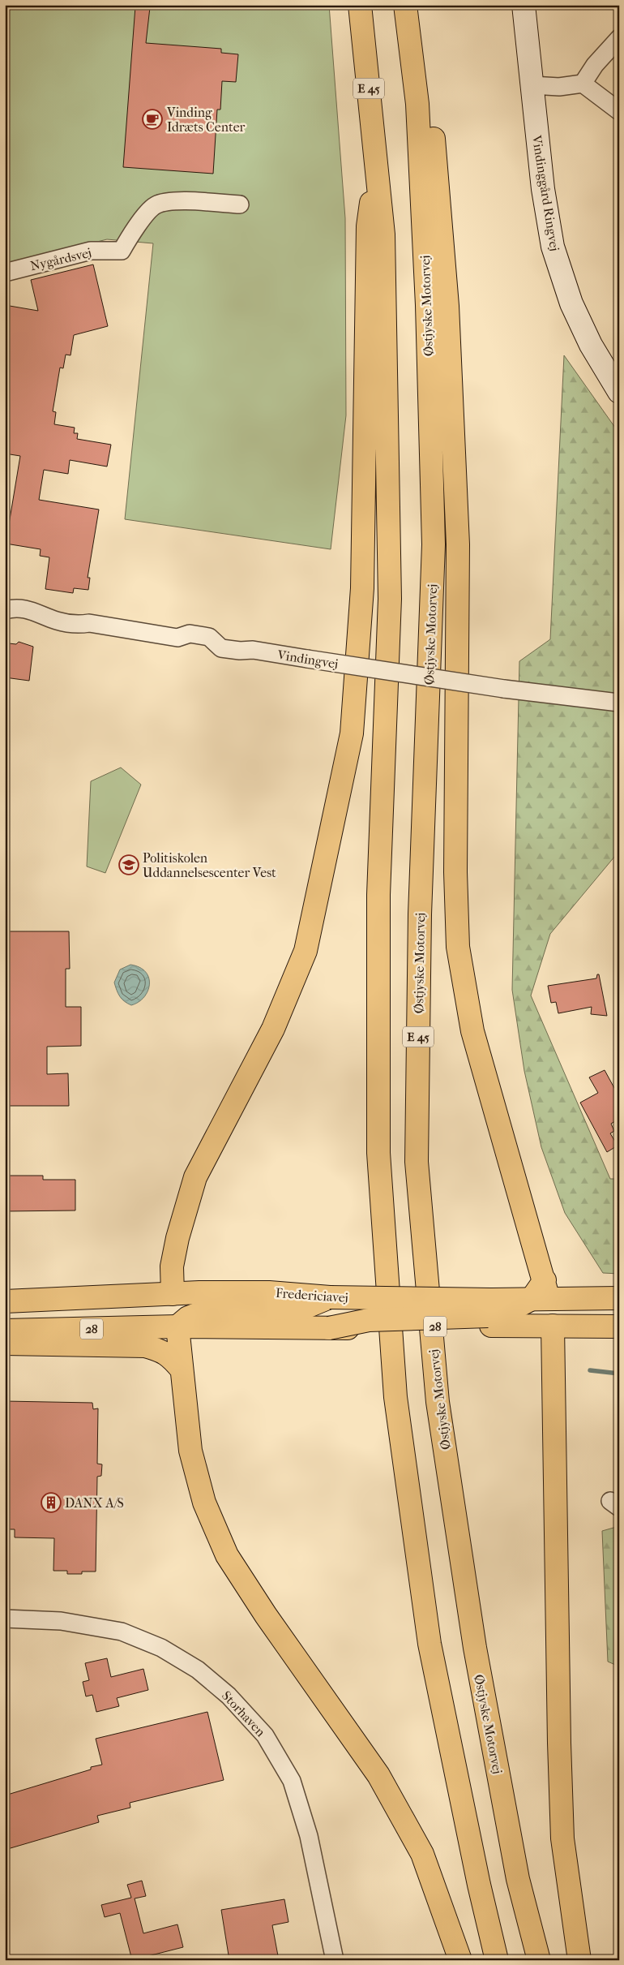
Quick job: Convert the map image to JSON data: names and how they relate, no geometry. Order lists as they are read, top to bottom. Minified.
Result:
{"streets":{"main road":["E 45","Østjyske Motorvej","Fredericiavej","28"],"street":["Vindinggård Ringvej","Nygårdsvej","Vindingvej","Storhaven"]},"crossings":[["Fredericiavej","28"]],"places":{"cafe":["Vinding Idræts Center"],"school or university":["Politiskolen Uddannelsescenter Vest"],"building":["DANX A/S"]}}
